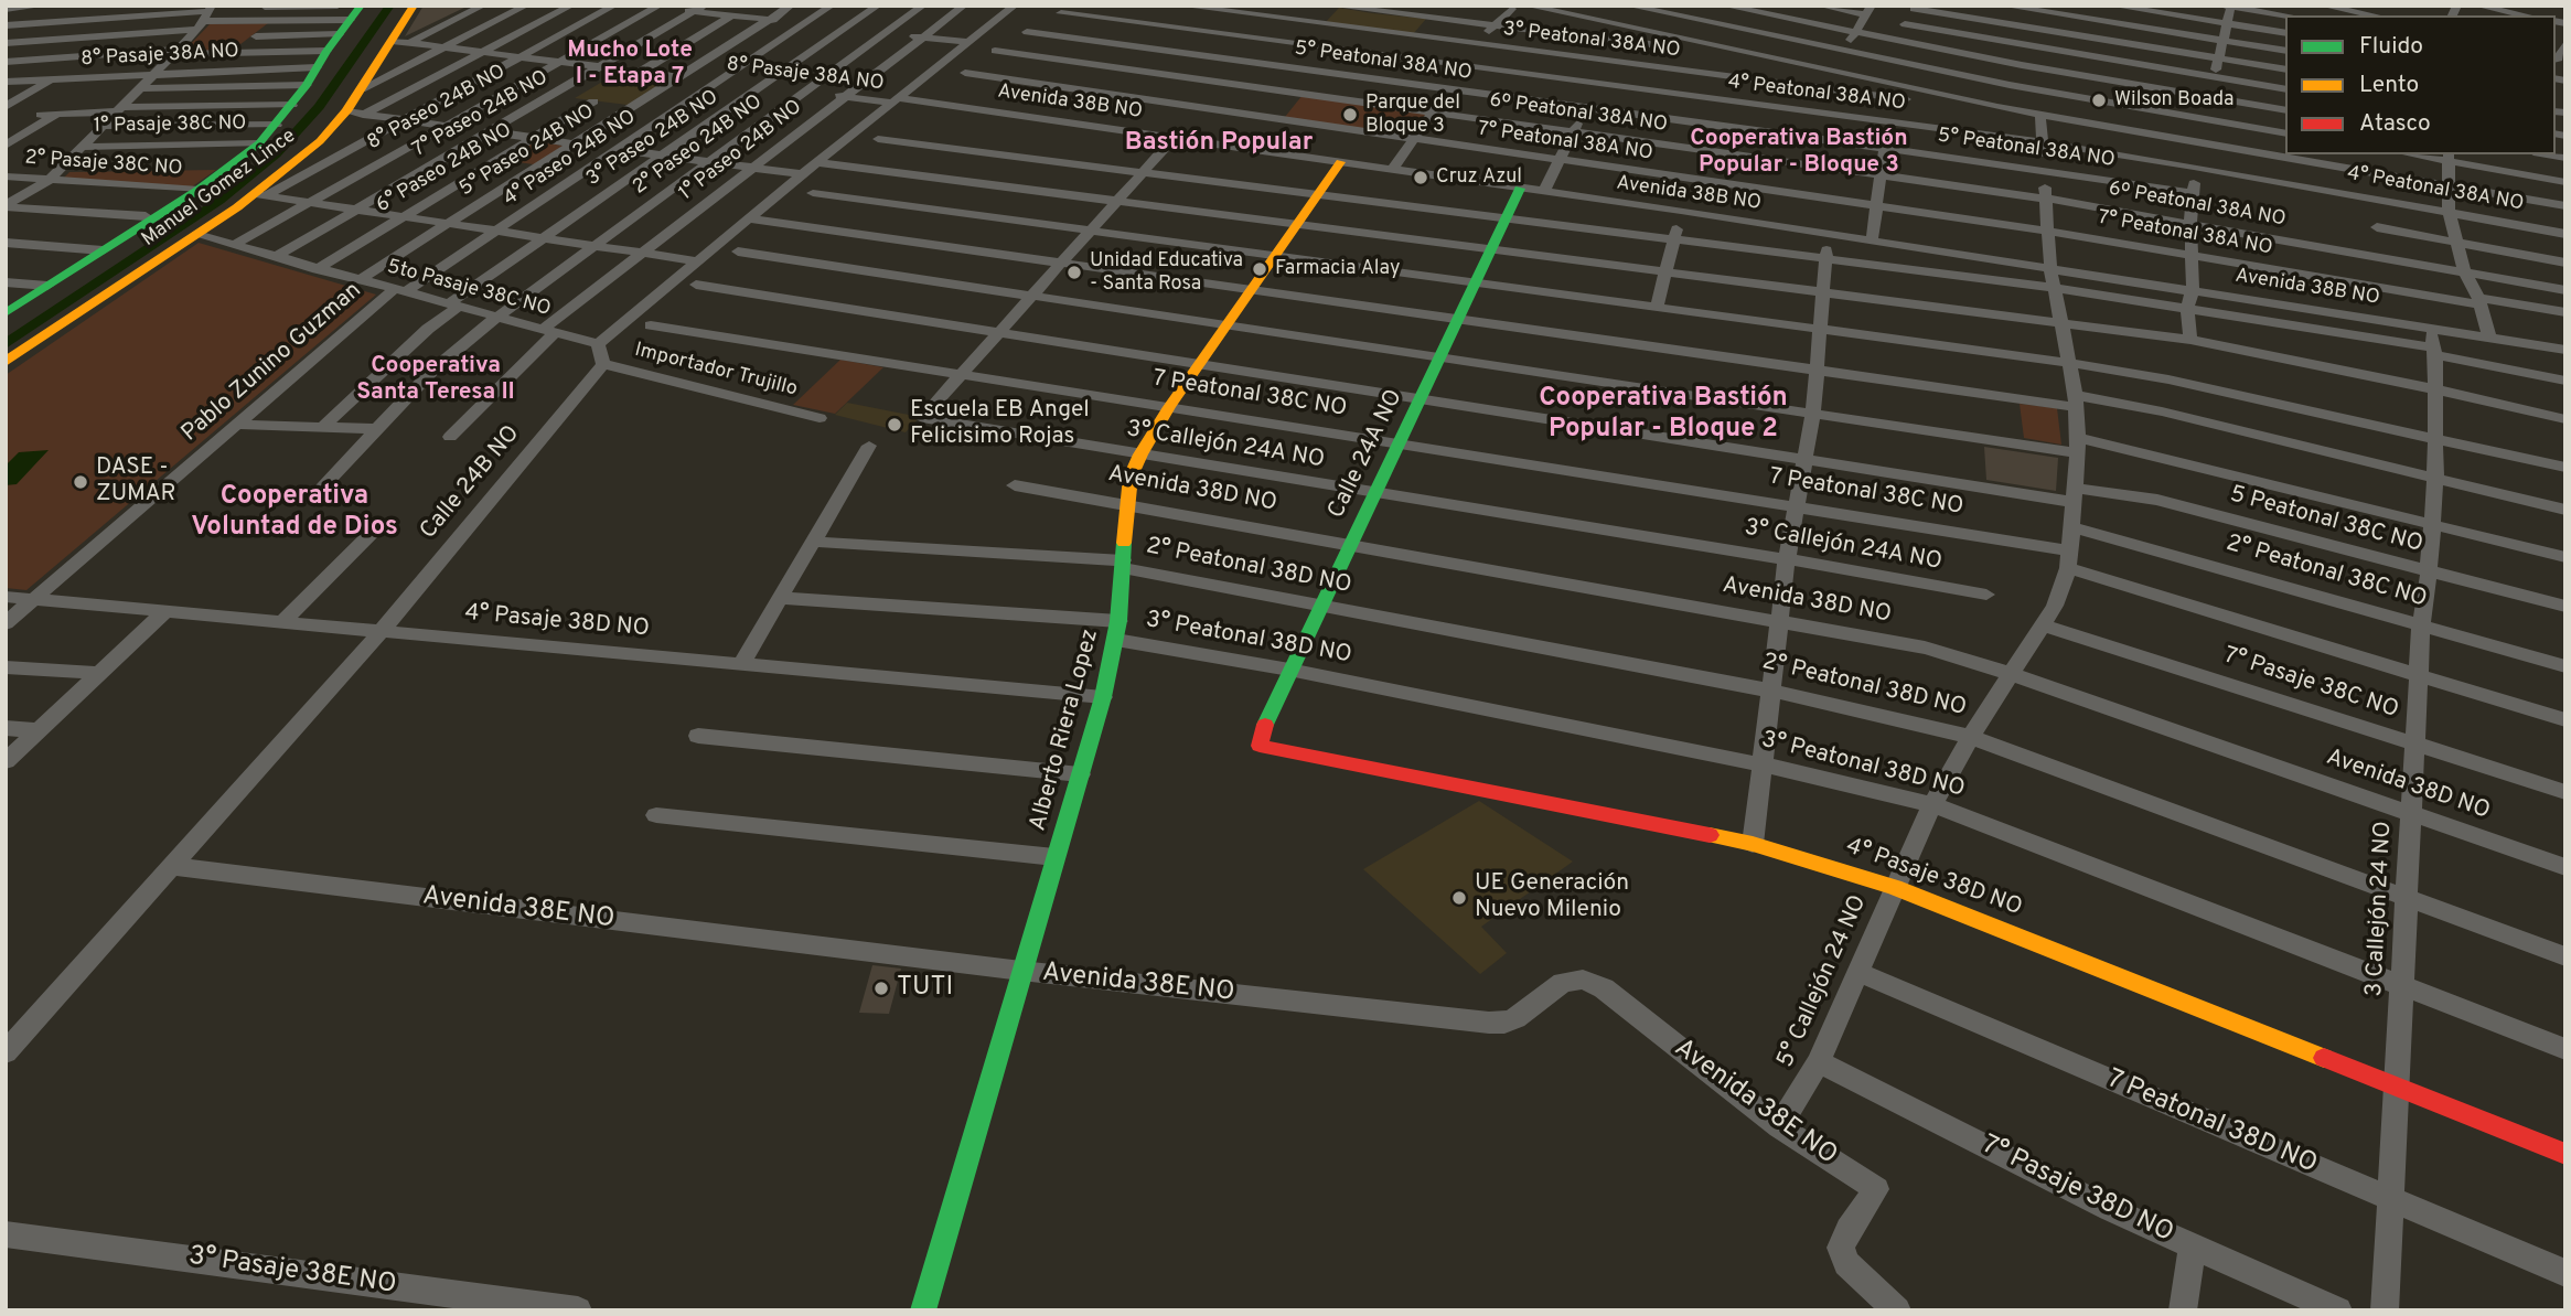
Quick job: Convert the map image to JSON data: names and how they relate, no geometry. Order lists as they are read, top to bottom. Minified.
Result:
{"streets":{"main road":["Manuel Gomez Lince","Calle 24A NO","4° Pasaje 38D NO","Alberto Riera Lopez"],"street":["3° Peatonal 38A NO","8° Pasaje 38A NO","5° Peatonal 38A NO","4° Peatonal 38A NO","Avenida 38B NO","8° Paseo 24B NO","6º Peatonal 38A NO","7° Paseo 24B NO","1° Pasaje 38C NO","3° Paseo 24B NO","7° Peatonal 38A NO","2° Paseo 24B NO","5° Paseo 24B NO","1° Paseo 24B NO","4° Paseo 24B NO","2° Pasaje 38C NO","6° Paseo 24B NO","5to Pasaje 38C NO","Pablo Zunino Guzman","Importador Trujillo","7 Peatonal 38C NO","3° Callejón 24A NO","Calle 24B NO","Avenida 38D NO","5 Peatonal 38C NO","2° Peatonal 38D NO","2° Peatonal 38C NO","3° Peatonal 38D NO","7° Pasaje 38C NO","Avenida 38E NO","3 Callejón 24 NO","5° Callejón 24 NO","7 Peatonal 38D NO","7° Pasaje 38D NO","3° Pasaje 38E NO"]},"crossings":[["3° Peatonal 38A NO","5° Callejón 24 NO"],["8° Pasaje 38A NO","Avenida 38B NO"],["8° Pasaje 38A NO","8° Paseo 24B NO"],["8° Pasaje 38A NO","7° Paseo 24B NO"],["8° Pasaje 38A NO","3° Paseo 24B NO"],["8° Pasaje 38A NO","2° Paseo 24B NO"],["8° Pasaje 38A NO","5° Paseo 24B NO"],["8° Pasaje 38A NO","1° Paseo 24B NO"],["8° Pasaje 38A NO","4° Paseo 24B NO"],["8° Pasaje 38A NO","Manuel Gomez Lince"],["5° Peatonal 38A NO","5° Callejón 24 NO"],["4° Peatonal 38A NO","5° Callejón 24 NO"],["Avenida 38B NO","6º Peatonal 38A NO"],["Avenida 38B NO","7° Peatonal 38A NO"],["Avenida 38B NO","3° Callejón 24A NO"],["Avenida 38B NO","Calle 24A NO"],["Avenida 38B NO","Alberto Riera Lopez"],["Avenida 38B NO","3 Callejón 24 NO"],["Avenida 38B NO","5° Callejón 24 NO"],["8° Paseo 24B NO","5to Pasaje 38C NO"],["6º Peatonal 38A NO","7° Peatonal 38A NO"],["6º Peatonal 38A NO","5° Callejón 24 NO"],["7° Paseo 24B NO","5to Pasaje 38C NO"],["1° Pasaje 38C NO","Manuel Gomez Lince"],["3° Paseo 24B NO","5to Pasaje 38C NO"],["7° Peatonal 38A NO","5° Callejón 24 NO"],["2° Paseo 24B NO","5to Pasaje 38C NO"],["5° Paseo 24B NO","5to Pasaje 38C NO"],["1° Paseo 24B NO","5to Pasaje 38C NO"],["4° Paseo 24B NO","5to Pasaje 38C NO"],["4° Paseo 24B NO","Pablo Zunino Guzman"],["2° Pasaje 38C NO","Manuel Gomez Lince"],["6° Paseo 24B NO","5to Pasaje 38C NO"],["Manuel Gomez Lince","5to Pasaje 38C NO"],["5to Pasaje 38C NO","Pablo Zunino Guzman"],["Pablo Zunino Guzman","4° Pasaje 38D NO"],["Importador Trujillo","Calle 24B NO"],["7 Peatonal 38C NO","3° Callejón 24A NO"],["7 Peatonal 38C NO","Calle 24A NO"],["7 Peatonal 38C NO","Alberto Riera Lopez"],["7 Peatonal 38C NO","3 Callejón 24 NO"],["7 Peatonal 38C NO","5° Callejón 24 NO"],["3° Callejón 24A NO","Calle 24A NO"],["3° Callejón 24A NO","5 Peatonal 38C NO"],["3° Callejón 24A NO","Alberto Riera Lopez"],["Calle 24A NO","Avenida 38D NO"],["Calle 24A NO","5 Peatonal 38C NO"],["Calle 24A NO","2° Peatonal 38D NO"],["Calle 24A NO","4° Pasaje 38D NO"],["Calle 24A NO","3° Peatonal 38D NO"],["Calle 24B NO","4° Pasaje 38D NO"],["Calle 24B NO","Avenida 38E NO"],["Avenida 38D NO","Alberto Riera Lopez"],["Avenida 38D NO","3 Callejón 24 NO"],["Avenida 38D NO","5° Callejón 24 NO"],["5 Peatonal 38C NO","Alberto Riera Lopez"],["5 Peatonal 38C NO","3 Callejón 24 NO"],["5 Peatonal 38C NO","5° Callejón 24 NO"],["2° Peatonal 38D NO","Alberto Riera Lopez"],["2° Peatonal 38D NO","3 Callejón 24 NO"],["2° Peatonal 38D NO","5° Callejón 24 NO"],["2° Peatonal 38C NO","3 Callejón 24 NO"],["2° Peatonal 38C NO","5° Callejón 24 NO"],["4° Pasaje 38D NO","Alberto Riera Lopez"],["4° Pasaje 38D NO","3 Callejón 24 NO"],["4° Pasaje 38D NO","5° Callejón 24 NO"],["3° Peatonal 38D NO","Alberto Riera Lopez"],["3° Peatonal 38D NO","3 Callejón 24 NO"],["3° Peatonal 38D NO","5° Callejón 24 NO"],["7° Pasaje 38C NO","3 Callejón 24 NO"],["7° Pasaje 38C NO","5° Callejón 24 NO"],["Alberto Riera Lopez","Avenida 38E NO"],["Avenida 38E NO","5° Callejón 24 NO"],["3 Callejón 24 NO","7 Peatonal 38D NO"],["5° Callejón 24 NO","7 Peatonal 38D NO"],["5° Callejón 24 NO","7° Pasaje 38D NO"]],"districts":["Mucho Lote I - Etapa 7","Cooperativa Bastión Popular - Bloque 3","Bastión Popular","Cooperativa Santa Teresa II","Cooperativa Bastión Popular - Bloque 2","Cooperativa Voluntad de Dios"],"places":["Wilson Boada","Parque del Bloque 3","Cruz Azul","Farmacia Alay","Unidad Educativa - Santa Rosa","Escuela EB Angel Felicisimo Rojas","DASE - ZUMAR","UE Generación Nuevo Milenio","TUTI"],"legend":["Fluido","Lento","Atasco"]}
